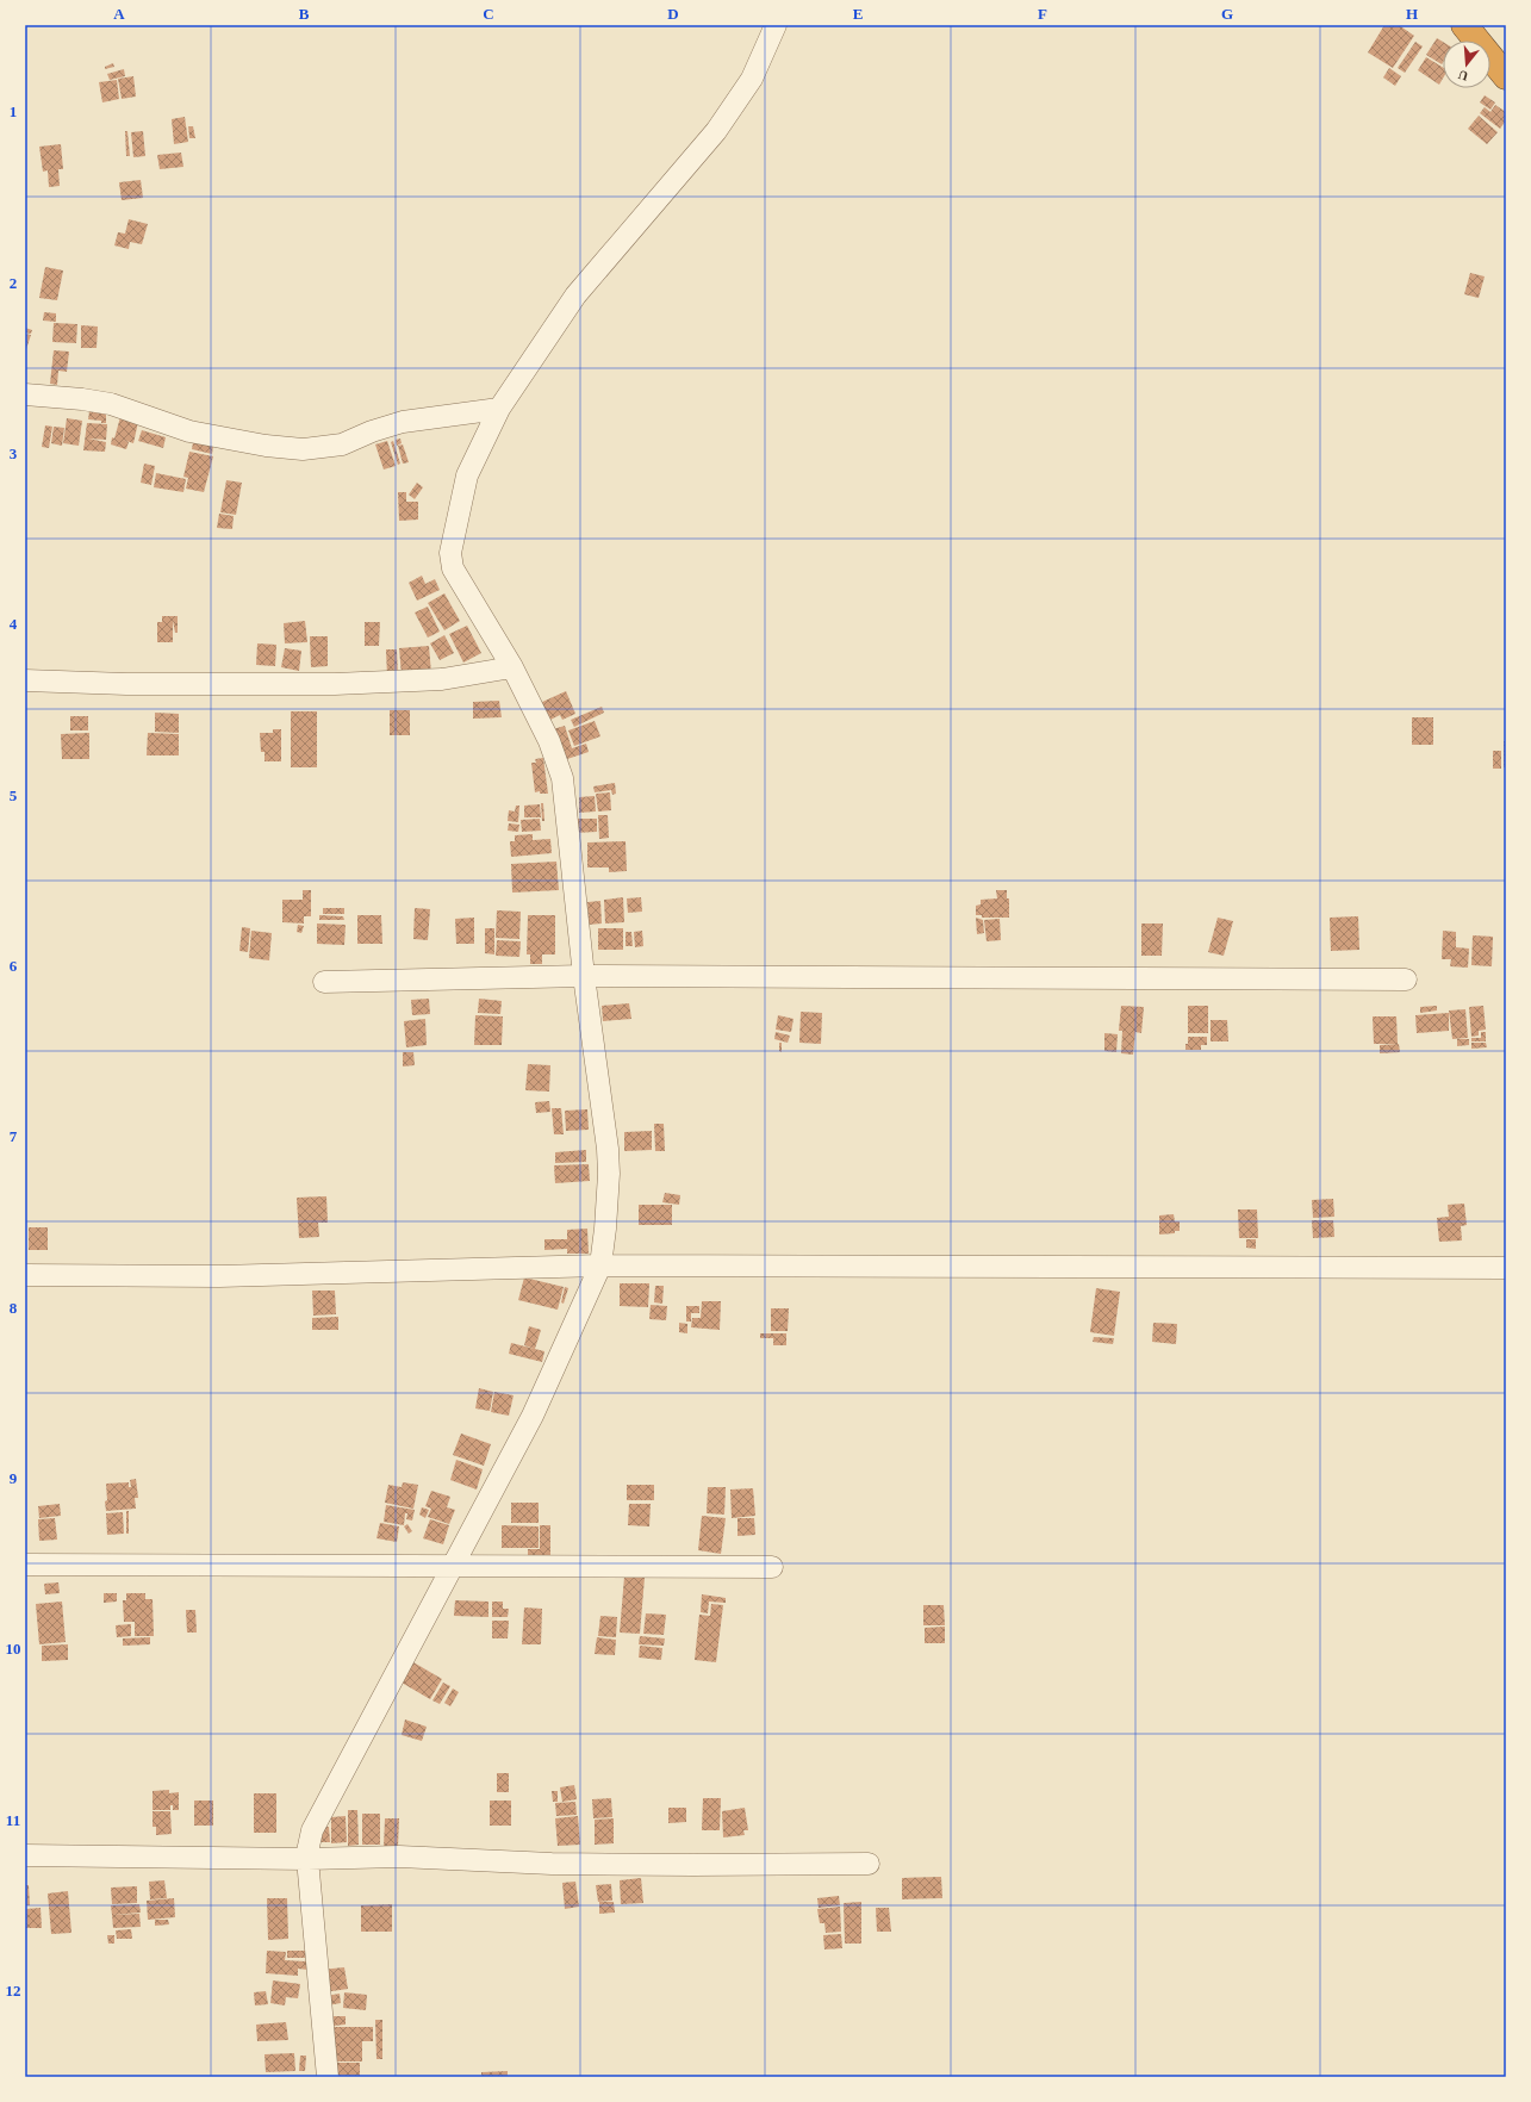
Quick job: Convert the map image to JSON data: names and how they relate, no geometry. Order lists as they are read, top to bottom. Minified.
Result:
{"north":"bottom","grid":{"columns":["A","B","C","D","E","F","G","H"],"rows":["1","2","3","4","5","6","7","8","9","10","11","12"]}}
